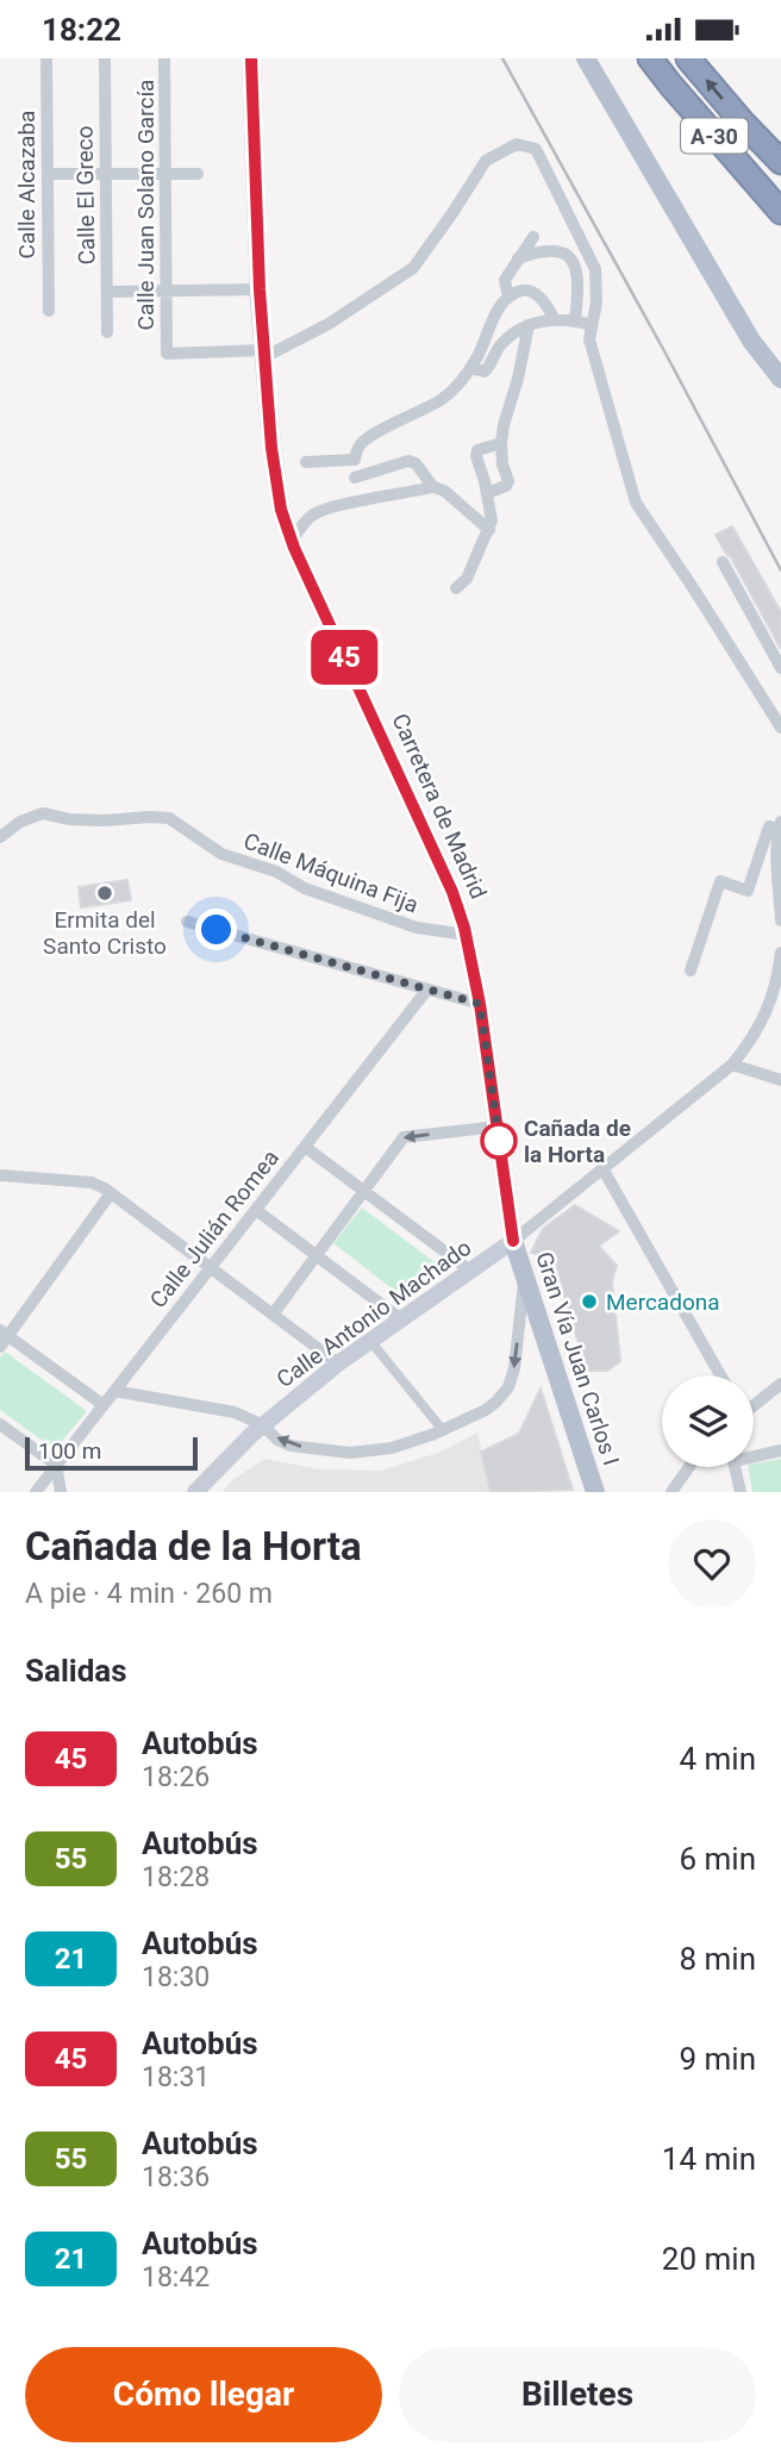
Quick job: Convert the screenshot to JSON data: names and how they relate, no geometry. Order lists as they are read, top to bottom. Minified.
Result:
{"streets":{"highway":["A-30"],"main road":["Carretera de Madrid","Calle Antonio Machado","Gran Vía Juan Carlos I"],"street":["Calle Alcazaba","Calle El Greco","Calle Juan Solano García","Calle Máquina Fija","Calle Julián Romea"]},"crossings":[["Calle Juan Solano García","Carretera de Madrid"],["Carretera de Madrid","Calle Máquina Fija"],["Carretera de Madrid","Calle Antonio Machado"],["Carretera de Madrid","Gran Vía Juan Carlos I"],["Calle Antonio Machado","Gran Vía Juan Carlos I"]],"places":["Ermita del Santo Cristo","Cañada de la Horta","Mercadona"],"lines":["bus line 45"],"scale_bar":"100 m","page":{"status":"18:22","on_map":"45","scale":"100 m","heading":[["Cañada de la Horta","A pie · 4 min · 260 m"],"Salidas"],"list":[{"mark":"45","name":"Autobús","note":"18:26","value":"4 min"},{"mark":"55","name":"Autobús","note":"18:28","value":"6 min"},{"mark":"21","name":"Autobús","note":"18:30","value":"8 min"},{"mark":"45","name":"Autobús","note":"18:31","value":"9 min"},{"mark":"55","name":"Autobús","note":"18:36","value":"14 min"},{"mark":"21","name":"Autobús","note":"18:42","value":"20 min"}],"buttons":["Cómo llegar","Billetes"]}}
